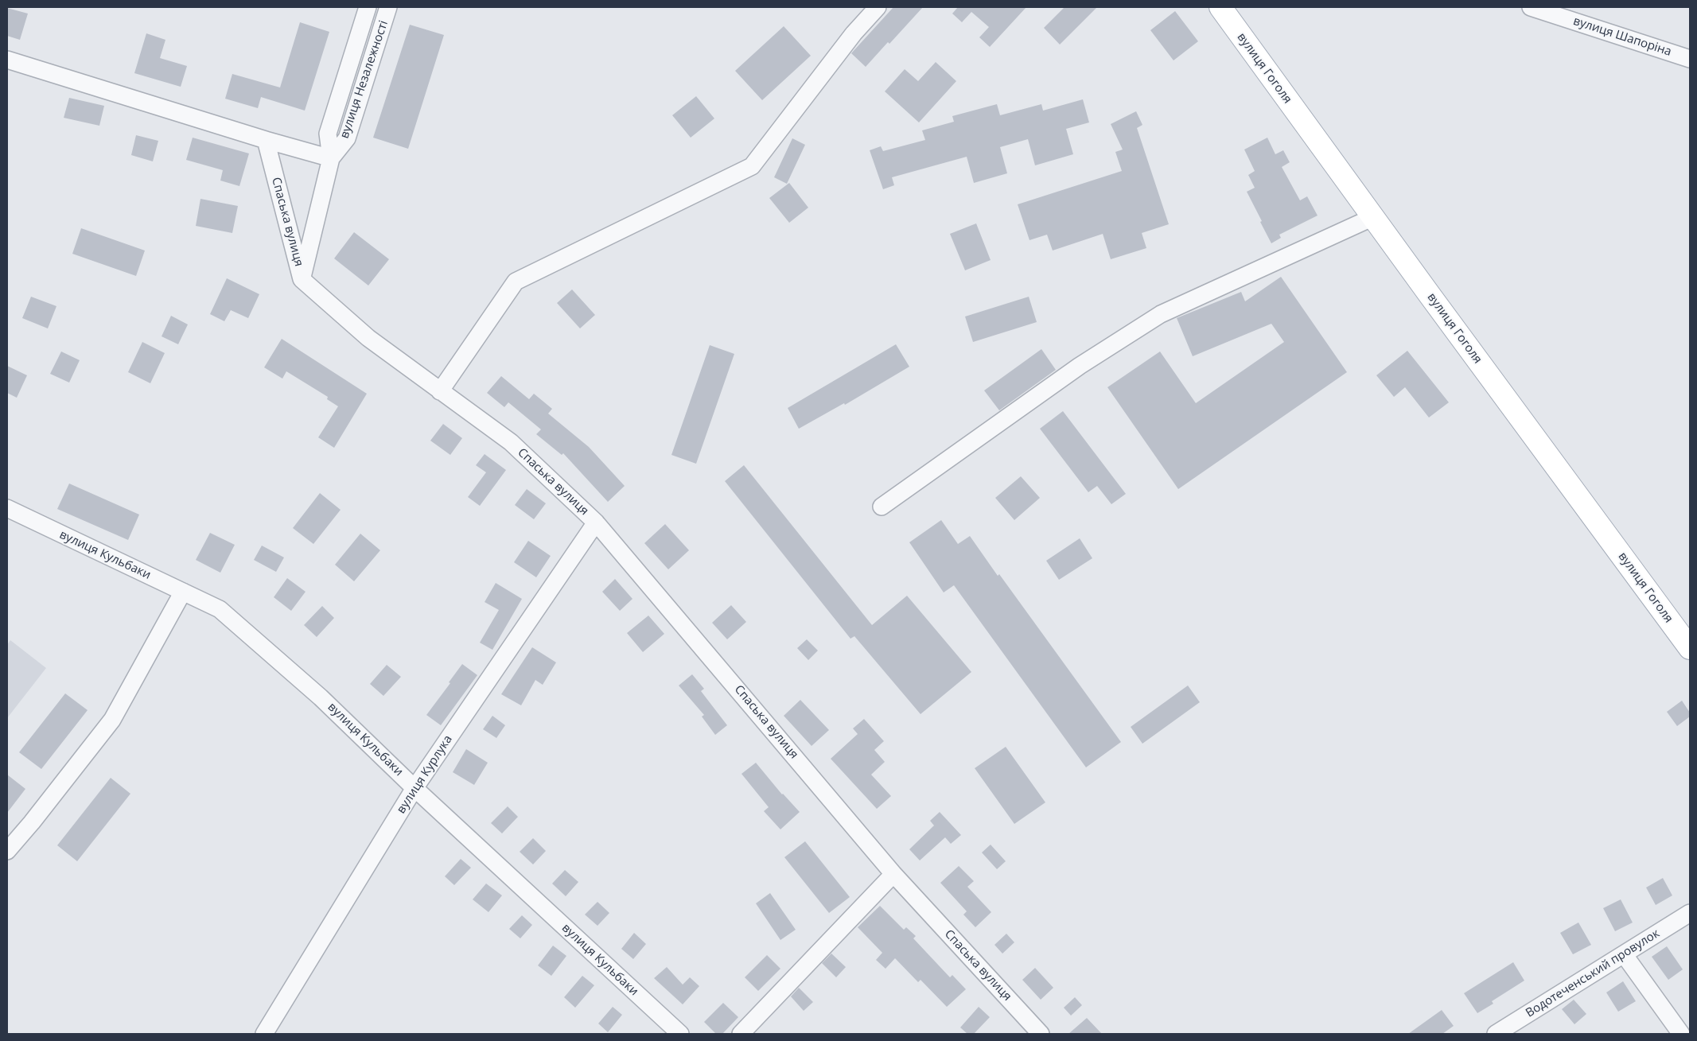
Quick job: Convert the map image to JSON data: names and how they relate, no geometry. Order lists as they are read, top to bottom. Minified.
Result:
{"streets":{"main road":["вулиця Гоголя"],"street":["вулиця Шапоріна","вулиця Незалежності","Спаська вулиця","вулиця Кульбаки","вулиця Курлука","Водотеченський провулок"]},"crossings":[["Спаська вулиця","вулиця Курлука"],["вулиця Кульбаки","вулиця Курлука"]]}
